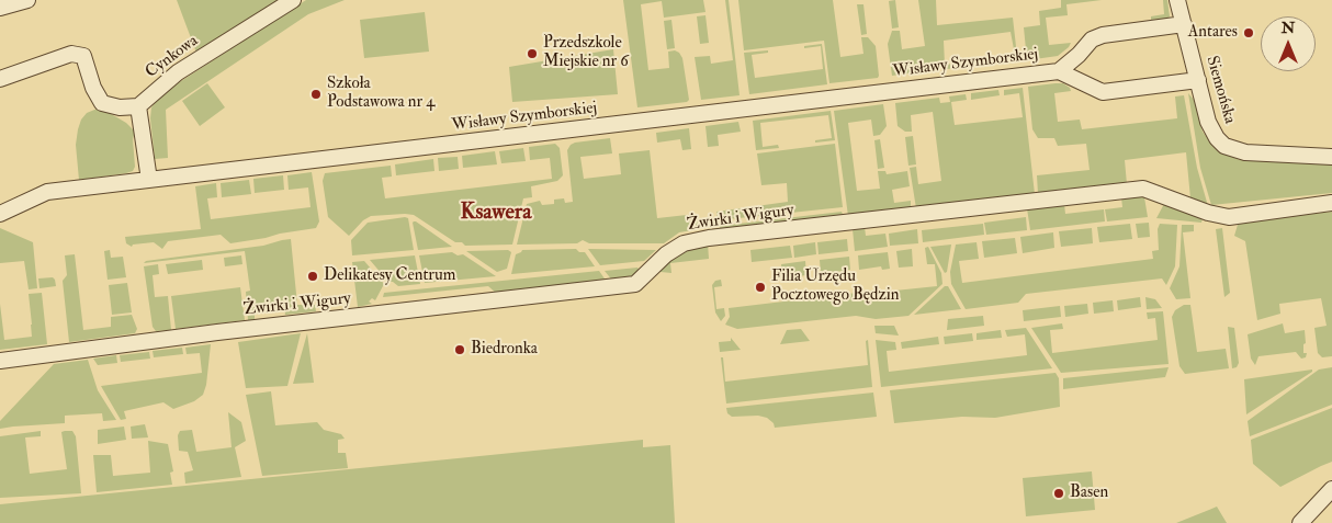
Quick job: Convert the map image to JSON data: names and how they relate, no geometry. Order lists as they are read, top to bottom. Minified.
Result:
{"streets":{"street":["Cynkowa","Wisławy Szymborskiej","Siemońska","Żwirki i Wigury"]},"crossings":[["Wisławy Szymborskiej","Siemońska"]],"districts":["Ksawera"],"places":["Antares","Przedszkole Miejskie nr 6","Szkoła Podstawowa nr 4","Delikatesy Centrum","Filia Urzędu Pocztowego Będzin","Biedronka","Basen"],"north":"top"}
